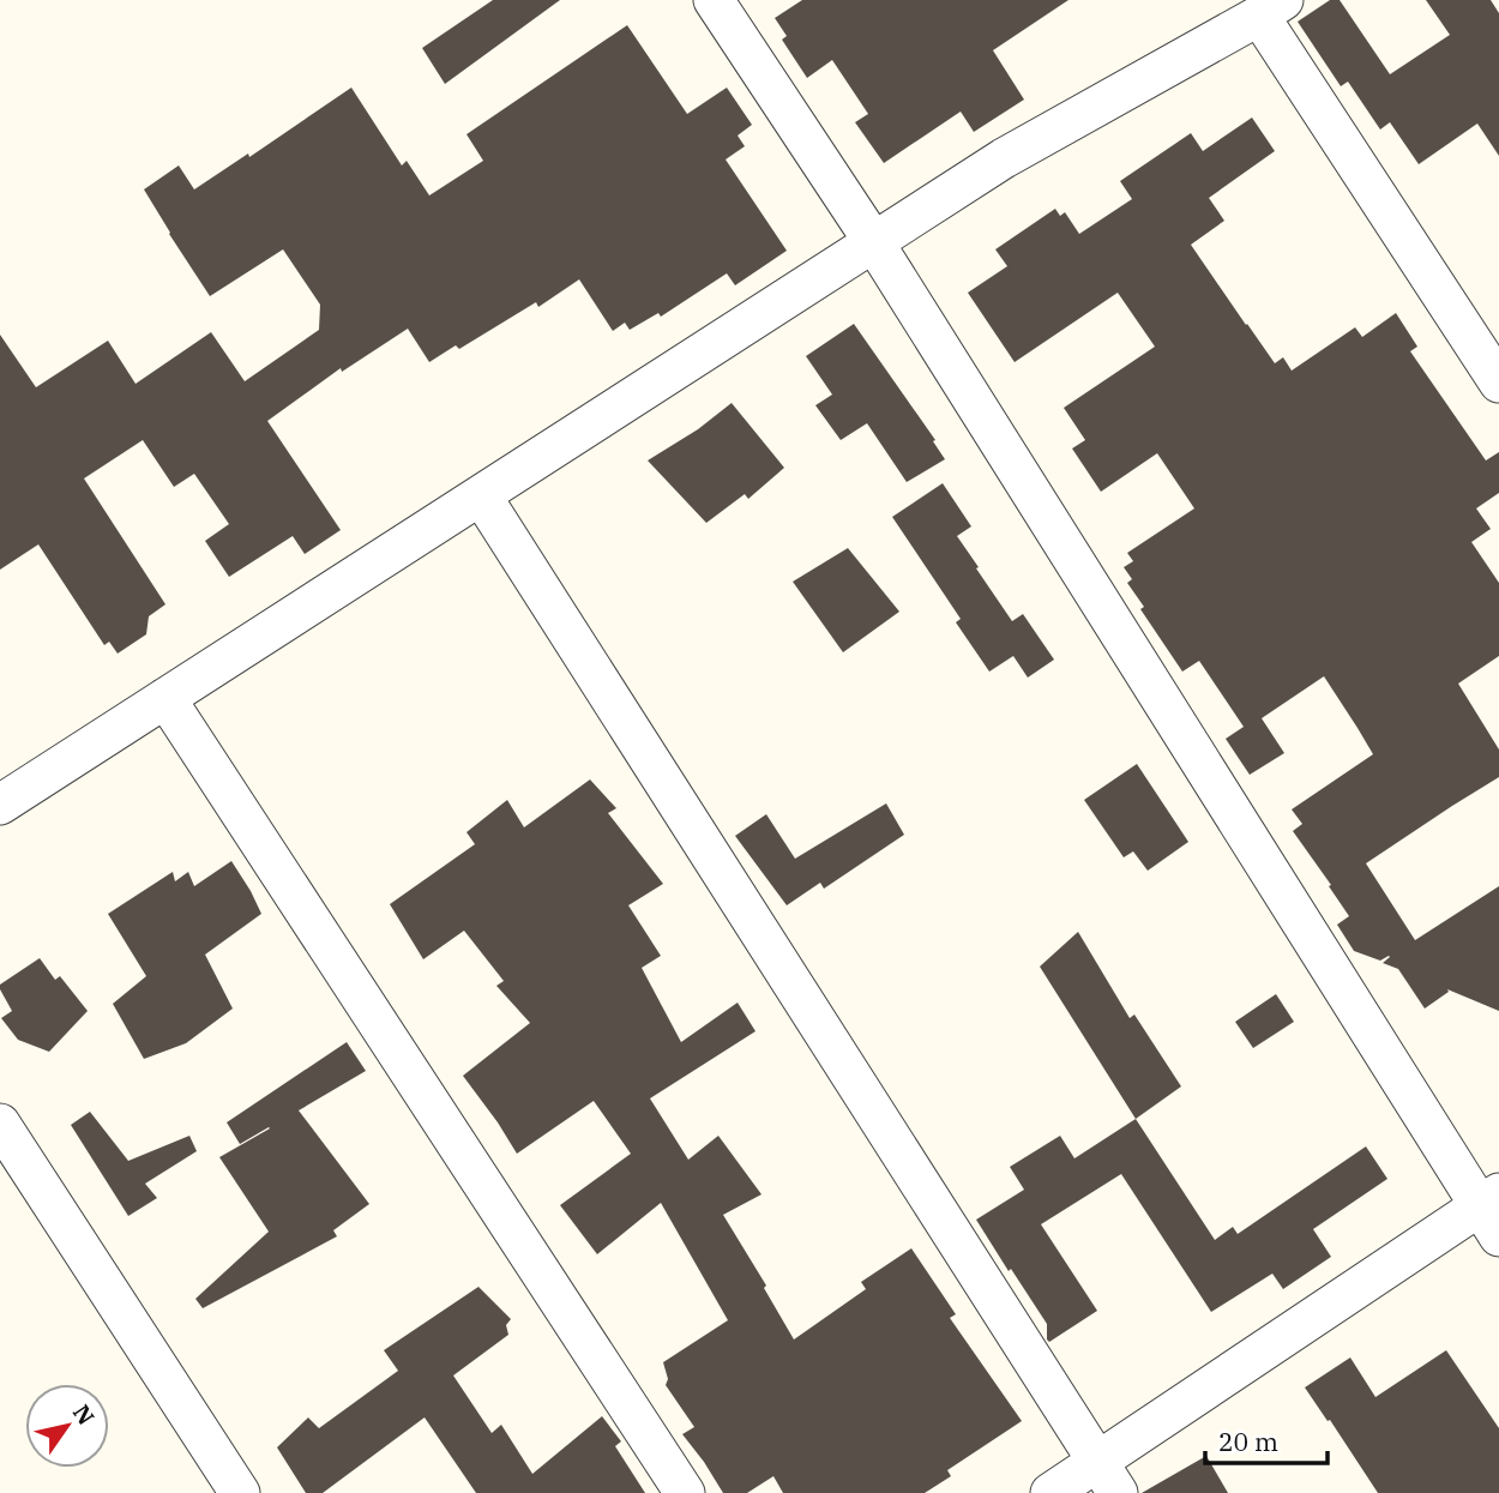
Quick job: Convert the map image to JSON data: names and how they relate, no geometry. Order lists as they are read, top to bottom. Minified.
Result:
{"scale_bar":"20 m","north":"top right"}
